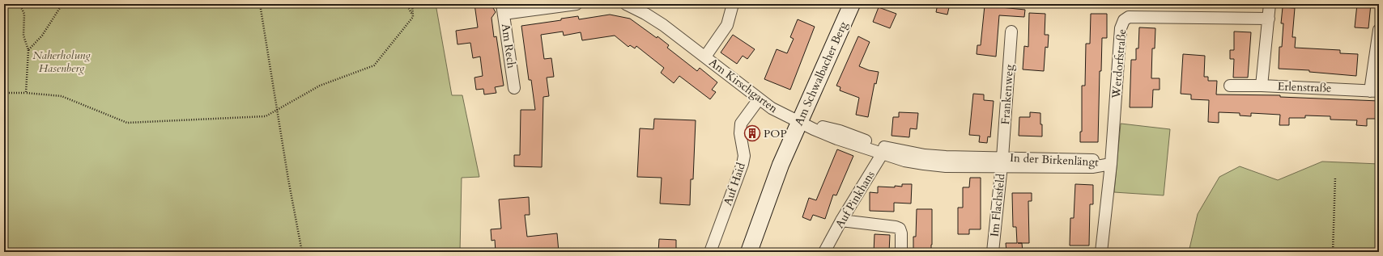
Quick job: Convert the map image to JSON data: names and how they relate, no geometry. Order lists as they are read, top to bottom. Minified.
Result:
{"streets":{"main road":["Am Schwalbacher Berg"],"street":["Am Rech","Werdorfstraße","Am Kirschgarten","Erlenstraße","Frankenweg","In der Birkenlängt","Auf Haid","Auf Pinkhans","Im Flachsfeld"]},"crossings":[["Werdorfstraße","In der Birkenlängt"],["Am Schwalbacher Berg","Am Kirschgarten"],["Am Schwalbacher Berg","In der Birkenlängt"],["Am Kirschgarten","In der Birkenlängt"],["Am Kirschgarten","Auf Haid"],["Frankenweg","In der Birkenlängt"],["Frankenweg","Im Flachsfeld"],["In der Birkenlängt","Auf Pinkhans"],["In der Birkenlängt","Im Flachsfeld"]],"parks":["Naherholung Hasenberg"],"places":{"building":["POP"]}}
